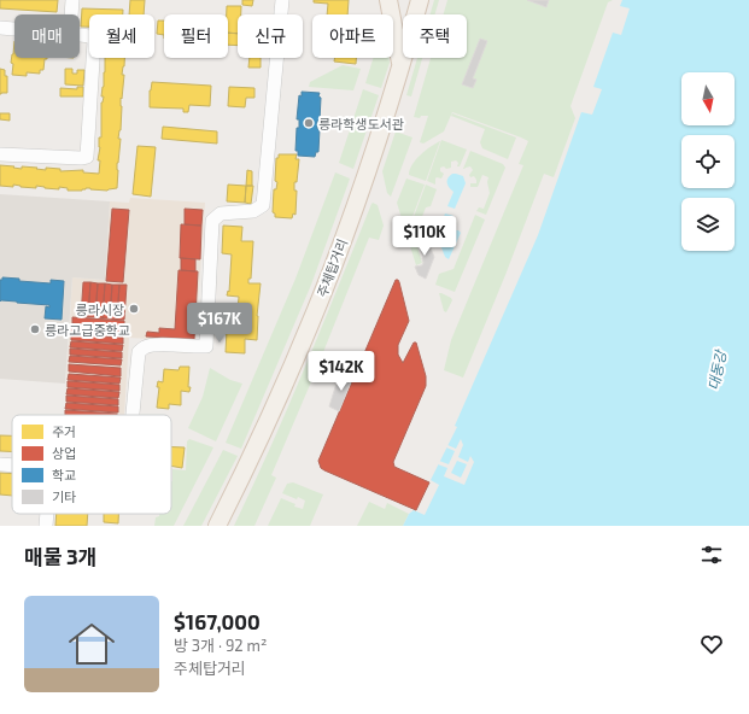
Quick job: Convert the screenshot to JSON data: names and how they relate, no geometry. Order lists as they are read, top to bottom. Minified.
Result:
{"streets":{"main road":["주체탑거리"]},"water":["대동강"],"places":["릉라학생도서관","릉라시장","릉라고급중학교"],"legend":["주거","상업","학교","기타"],"north":"bottom","page":{"chip":["매매","월세","필터","신규","아파트","주택"],"price":["$110K","$167K","$142K"],"heading":"매물 3개","list":[{"name":"$167,000","note":"방 3개 · 92 m² · 주체탑거리"}]}}
